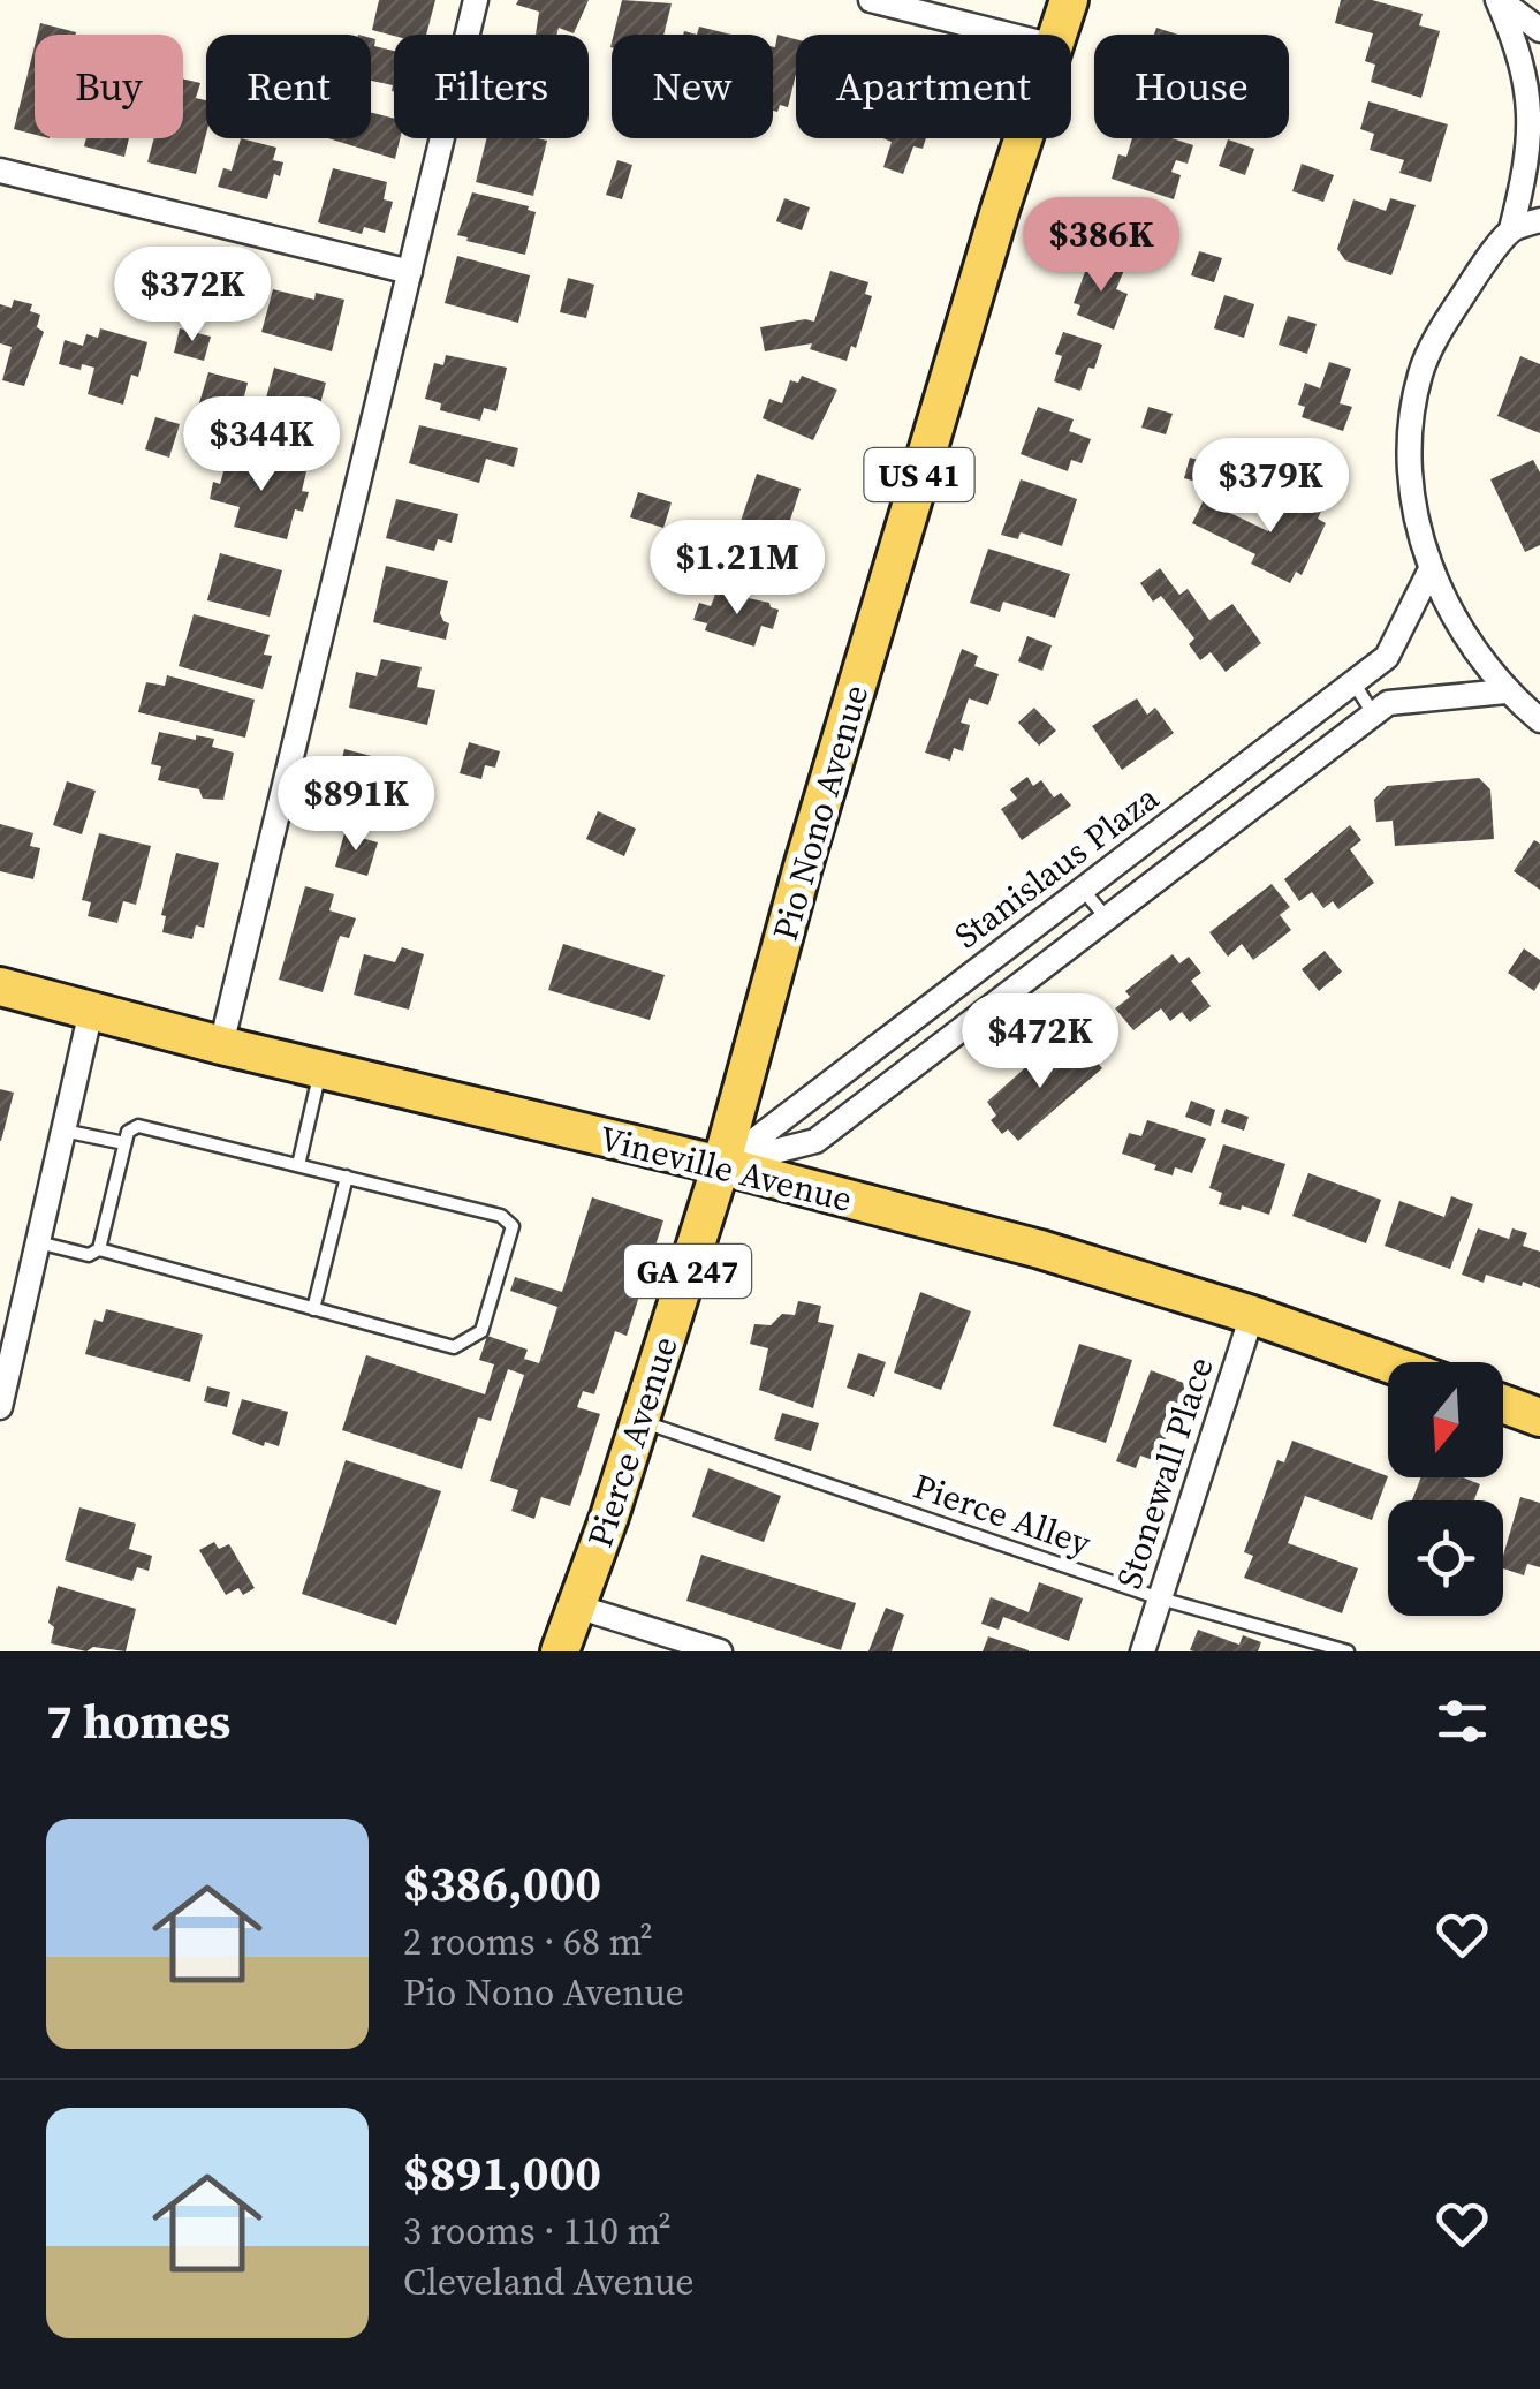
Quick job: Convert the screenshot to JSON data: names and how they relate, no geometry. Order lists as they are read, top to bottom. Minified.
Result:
{"streets":{"main road":["US 41","Pio Nono Avenue","Vineville Avenue","GA 247","Pierce Avenue"],"street":["Stanislaus Plaza","Stonewall Place"],"lane":["Pierce Alley"]},"crossings":[["Pio Nono Avenue","Stanislaus Plaza"],["Pio Nono Avenue","Vineville Avenue"],["Pio Nono Avenue","Pierce Avenue"],["Stanislaus Plaza","Vineville Avenue"],["Stanislaus Plaza","Pierce Avenue"],["Vineville Avenue","Pierce Avenue"],["Vineville Avenue","Stonewall Place"],["Pierce Avenue","Pierce Alley"],["Stonewall Place","Pierce Alley"]],"north":"bottom","page":{"chip":["Buy","Rent","Filters","New","Apartment","House"],"price":["$386K","$372K","$344K","$379K","$1.21M","$891K","$472K"],"heading":"7 homes","list":[{"name":"$386,000","note":"2 rooms · 68 m² · Pio Nono Avenue"},{"name":"$891,000","note":"3 rooms · 110 m² · Cleveland Avenue"}]}}
